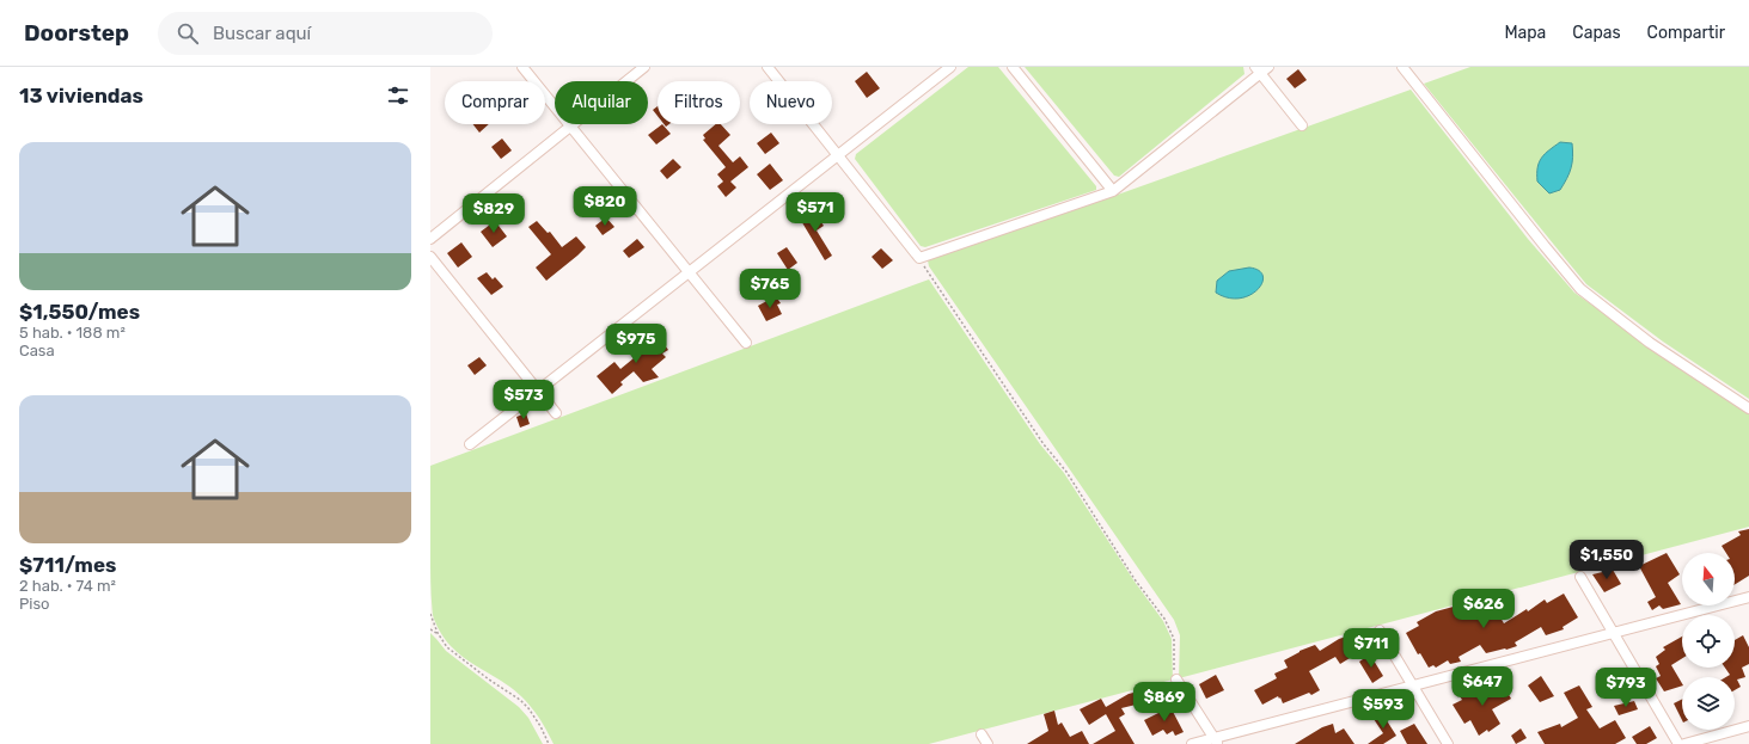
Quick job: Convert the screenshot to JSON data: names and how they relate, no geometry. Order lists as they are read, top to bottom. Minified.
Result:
{"north":"top","page":{"header":"Doorstep","search":"Buscar aquí","nav":["Mapa","Capas","Compartir"],"heading":"13 viviendas","chip":["Comprar","Alquilar","Filtros","Nuevo"],"list":[{"name":"$1,550/mes","note":"5 hab. · 188 m² · Casa"},{"name":"$711/mes","note":"2 hab. · 74 m² · Piso"}],"price":["$820","$571","$829","$765","$975","$573","$1,550","$626","$711","$647","$793","$869","$593"]}}
